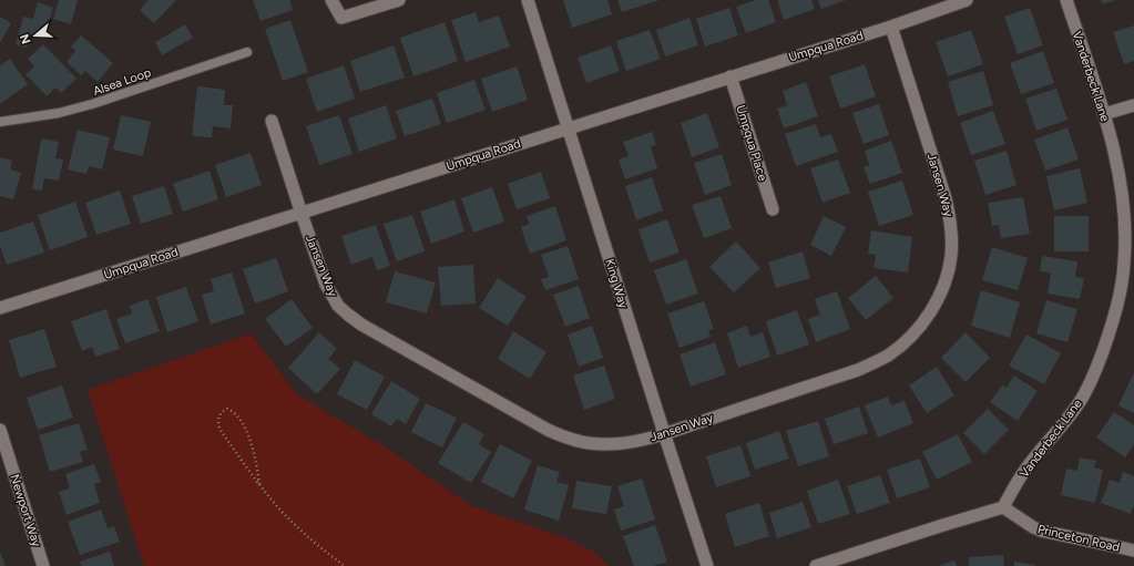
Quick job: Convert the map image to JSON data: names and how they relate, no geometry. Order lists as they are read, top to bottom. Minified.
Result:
{"streets":{"street":["Umpqua Road","Vanderbeck Lane","Umpqua Place","Jansen Way","King Way","Newport Way","Princeton Road"],"lane":["Alsea Loop"]},"crossings":[["Umpqua Road","Umpqua Place"],["Umpqua Road","Jansen Way"],["Umpqua Road","King Way"],["Vanderbeck Lane","Princeton Road"],["Jansen Way","King Way"]],"north":"left"}
